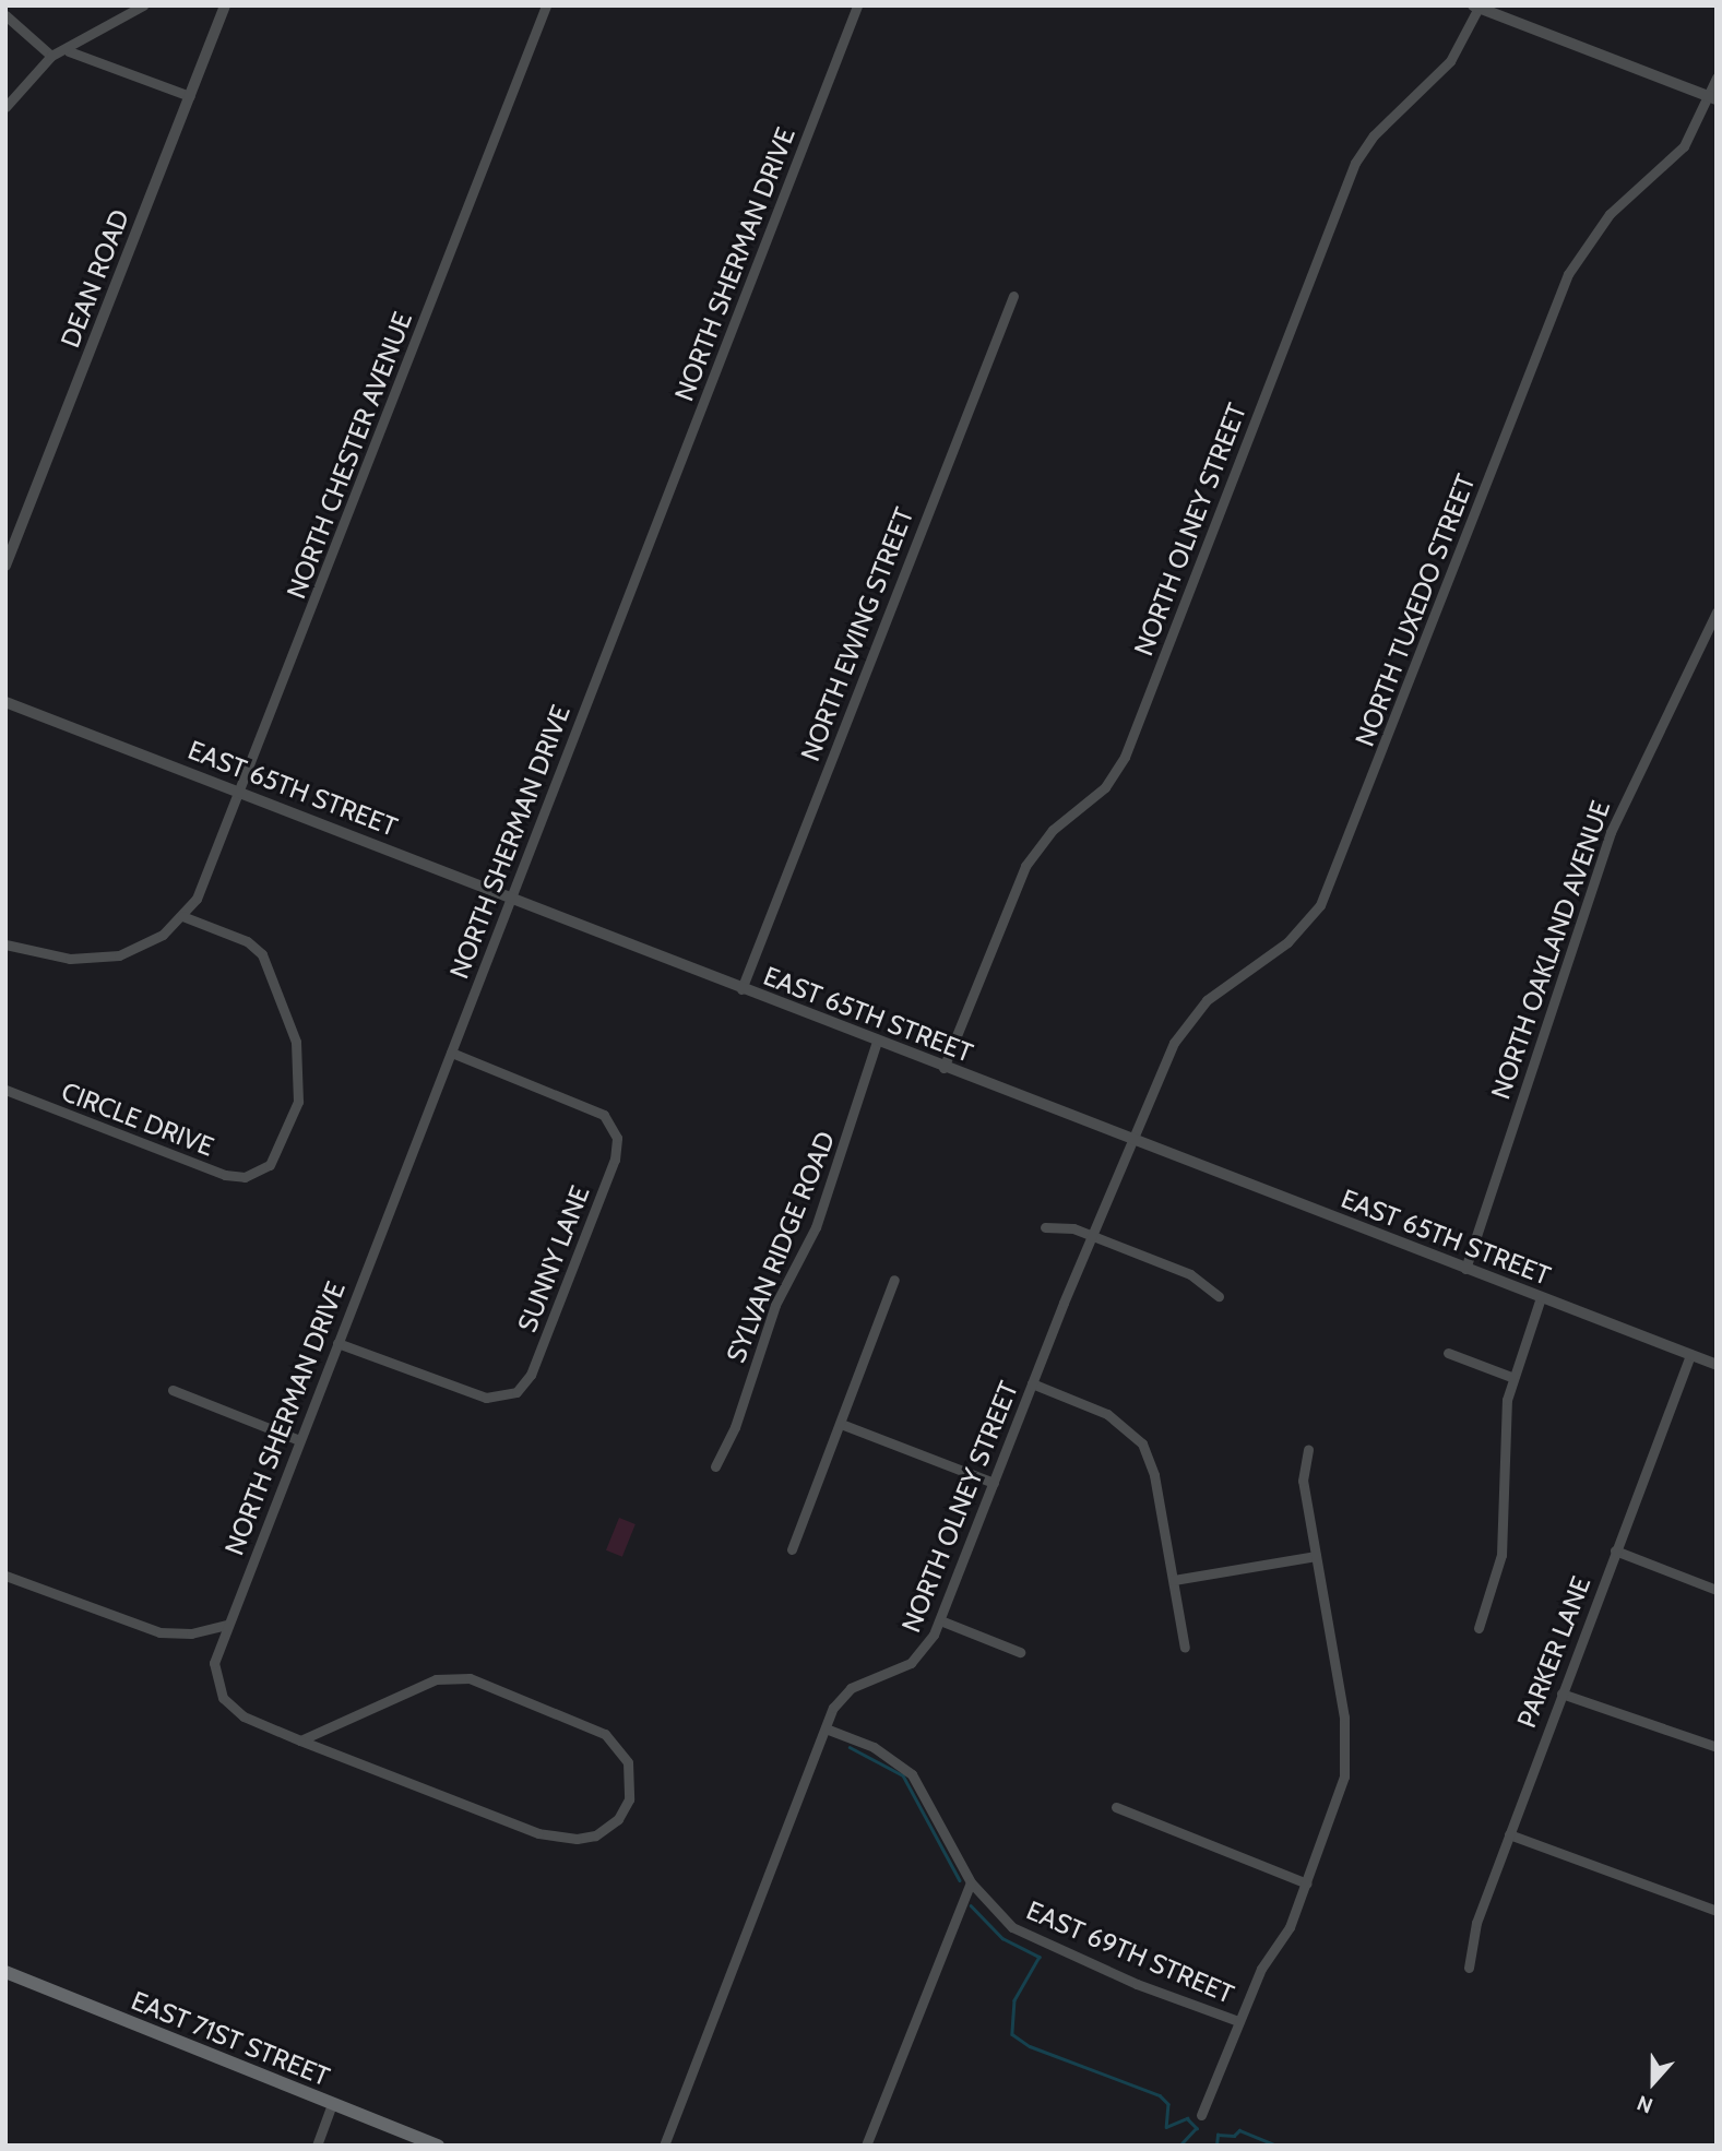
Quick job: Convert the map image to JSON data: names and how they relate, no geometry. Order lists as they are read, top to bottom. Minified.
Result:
{"streets":{"main road":["EAST 71ST STREET"],"street":["NORTH SHERMAN DRIVE","DEAN ROAD","NORTH CHESTER AVENUE","NORTH OLNEY STREET","NORTH TUXEDO STREET","NORTH EWING STREET","EAST 65TH STREET","NORTH OAKLAND AVENUE","CIRCLE DRIVE","SYLVAN RIDGE ROAD","SUNNY LANE","PARKER LANE","EAST 69TH STREET"]},"crossings":[["NORTH SHERMAN DRIVE","EAST 65TH STREET"],["NORTH SHERMAN DRIVE","SUNNY LANE"],["NORTH CHESTER AVENUE","EAST 65TH STREET"],["NORTH CHESTER AVENUE","CIRCLE DRIVE"],["NORTH OLNEY STREET","NORTH TUXEDO STREET"],["NORTH OLNEY STREET","EAST 65TH STREET"],["NORTH OLNEY STREET","EAST 69TH STREET"],["NORTH TUXEDO STREET","EAST 65TH STREET"],["NORTH EWING STREET","EAST 65TH STREET"],["EAST 65TH STREET","NORTH OAKLAND AVENUE"],["EAST 65TH STREET","SYLVAN RIDGE ROAD"],["EAST 65TH STREET","PARKER LANE"]],"north":"bottom"}
